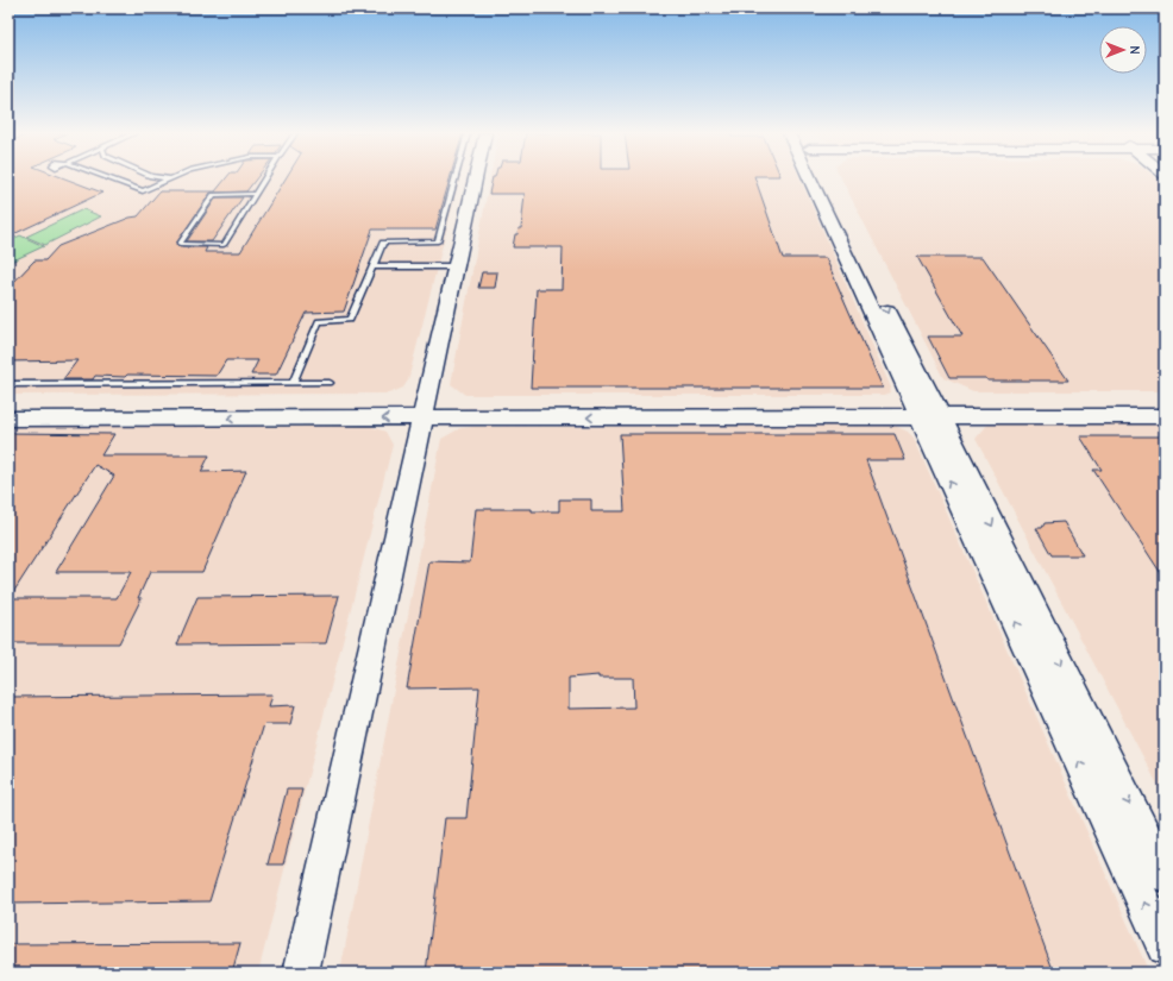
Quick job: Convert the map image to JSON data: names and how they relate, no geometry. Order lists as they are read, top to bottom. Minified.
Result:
{"north":"right"}
